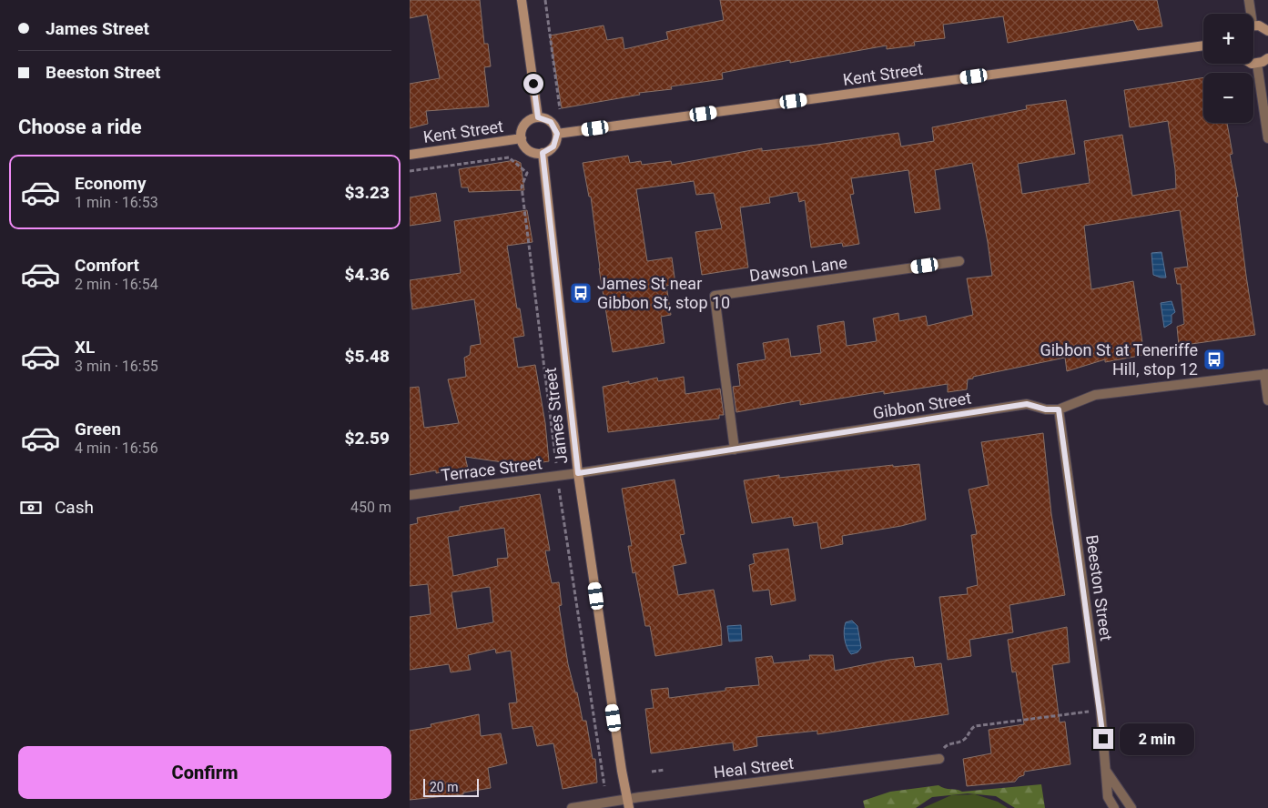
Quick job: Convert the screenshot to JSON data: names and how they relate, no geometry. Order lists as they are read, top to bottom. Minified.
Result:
{"streets":{"street":["Kent Street","Dawson Lane","Gibbon Street","James Street","Terrace Street","Beeston Street","Heal Street"]},"crossings":[["Kent Street","James Street"],["Dawson Lane","Gibbon Street"],["Gibbon Street","James Street"],["Gibbon Street","Terrace Street"],["Gibbon Street","Beeston Street"],["James Street","Terrace Street"],["James Street","Heal Street"]],"places":{"bus stop":["James St near Gibbon St, stop 10","Gibbon St at Teneriffe Hill, stop 12"]},"scale_bar":"20 m","page":{"banner":["James Street","Beeston Street"],"map_buttons":["+","−"],"heading":"Choose a ride","list":[{"name":"Economy","note":"1 min · 16:53","value":"$3.23"},{"name":"Comfort","note":"2 min · 16:54","value":"$4.36"},{"name":"XL","note":"3 min · 16:55","value":"$5.48"},{"name":"Green","note":"4 min · 16:56","value":"$2.59"}],"pay":["Cash","450 m"],"bubble":"2 min","buttons":"Confirm","scale":"20 m"}}
